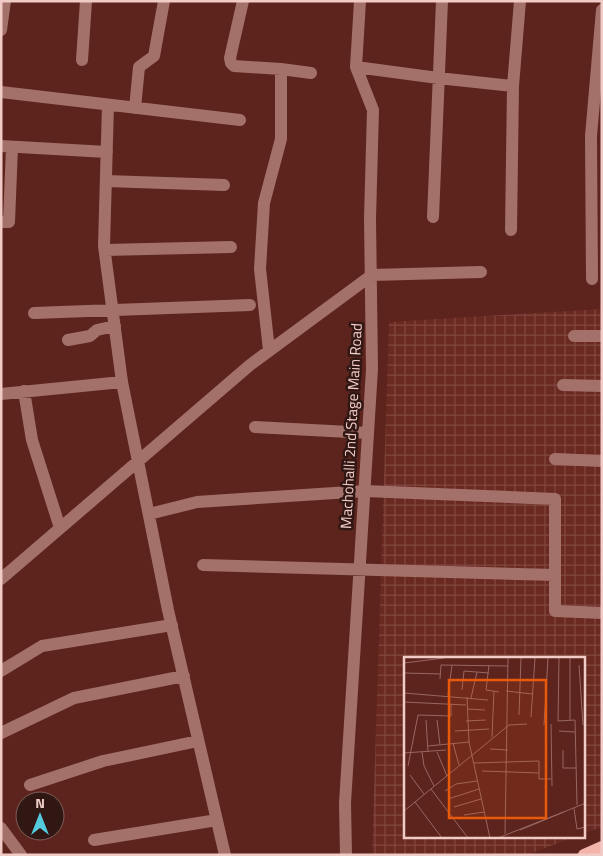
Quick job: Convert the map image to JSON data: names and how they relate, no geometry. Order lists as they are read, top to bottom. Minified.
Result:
{"streets":{"street":["Machohalli 2nd Stage Main Road"]},"north":"top"}
